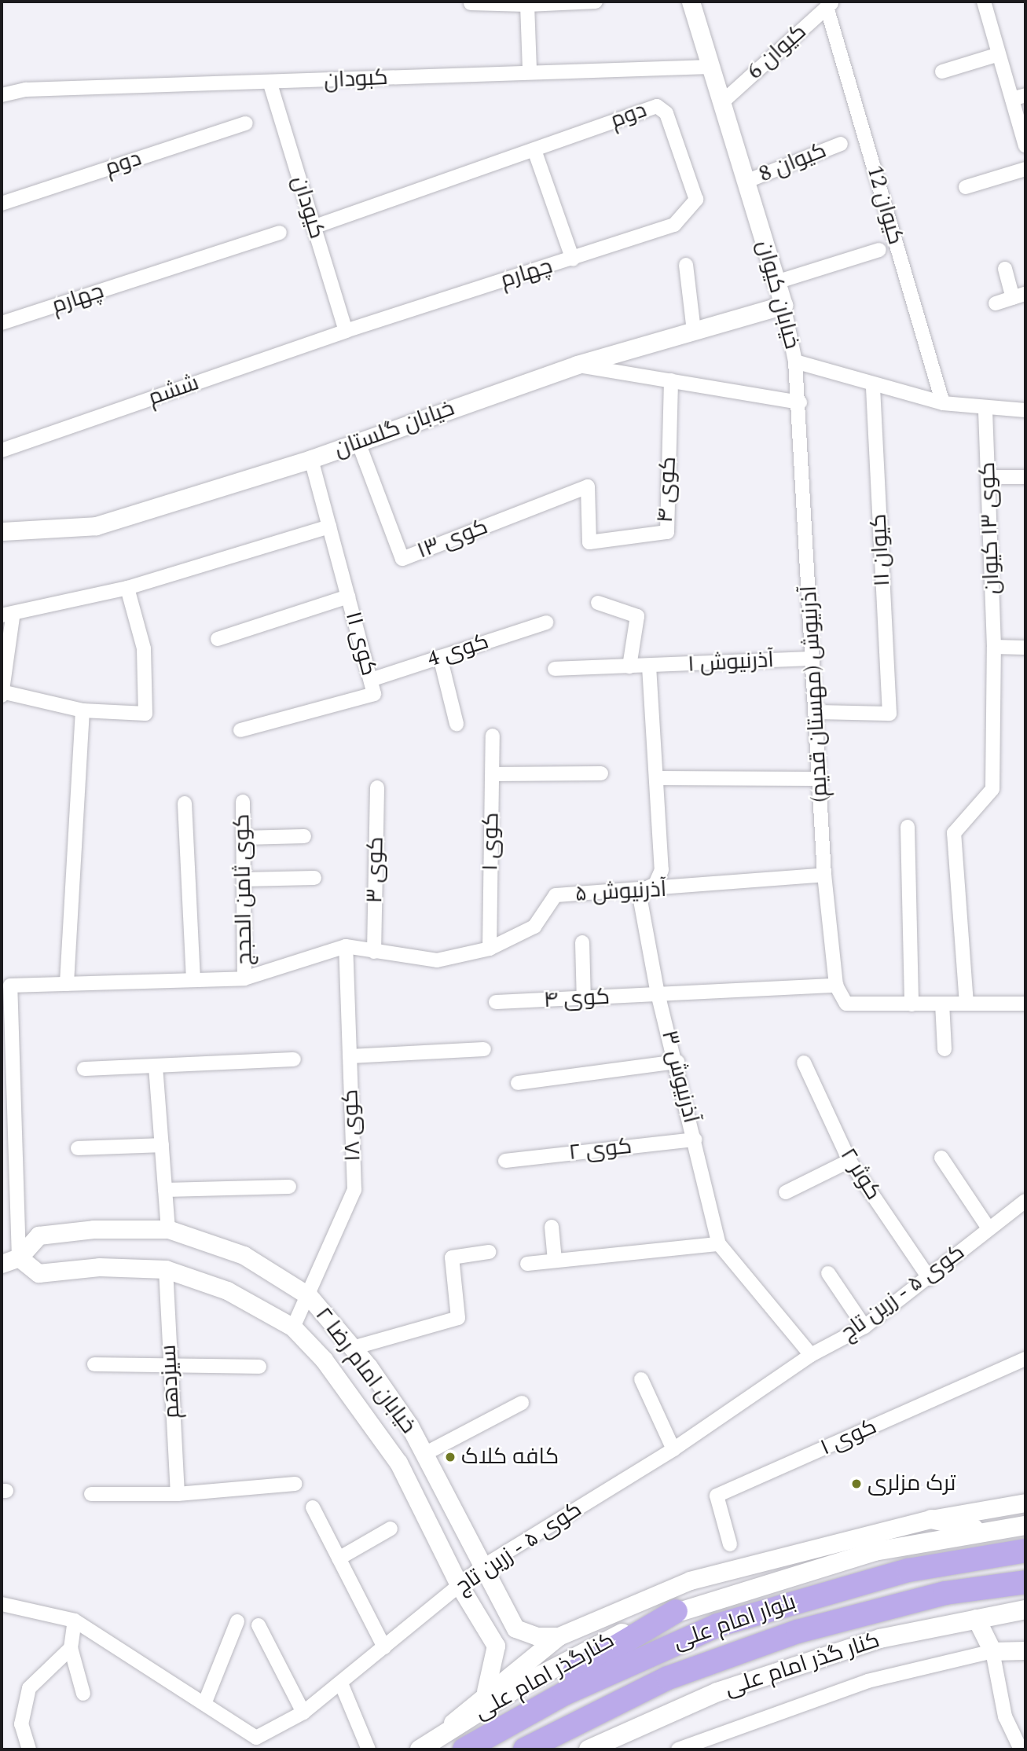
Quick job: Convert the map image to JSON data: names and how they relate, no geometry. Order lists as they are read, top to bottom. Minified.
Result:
{"streets":{"highway":["بلوار امام علی"],"main road":["کنار گذر امام علی","کنارگذر امام علی"],"street":["کیوان 6","کبودان","دوم","کیوان 8","کیوان 12","کیودان","چهارم","خیابان کیوان","ششم","خیابان گلستان","کوی ۴","کوی ۱۳ کیوان","کوی ۱۳","کیوان ۱۱","کوی ۱۱","کوی 4","آذرنیوش ۱","آذرنیوش (مهستان قدیم)","کوی ۱","کوی ۳","کوی ثامن الحجج","آذرنیوش ۵","آذرنیوش ۳","کوی ۱۸","کوی ۲","کوثر ۲","کوی ۵ - زرین تاج","خیابان امام رضا ۲","سیزدهم"]},"crossings":[["کیوان 6","کیوان 12"],["کیوان 6","خیابان کیوان"],["کبودان","کیودان"],["کبودان","خیابان کیوان"],["دوم","کیودان"],["دوم","چهارم"],["کیوان 8","خیابان کیوان"],["کیوان 12","خیابان کیوان"],["کیودان","چهارم"],["کیودان","ششم"],["چهارم","ششم"],["خیابان کیوان","خیابان گلستان"],["خیابان کیوان","کوی ۱۳ کیوان"],["خیابان کیوان","کیوان ۱۱"],["خیابان کیوان","آذرنیوش (مهستان قدیم)"],["خیابان گلستان","کوی ۱۳"],["خیابان گلستان","کوی ۱۱"],["کوی ۴","کوی ۱۳"],["کوی ۴","آذرنیوش ۳"],["کیوان ۱۱","آذرنیوش (مهستان قدیم)"],["کوی ۱۱","کوی 4"],["آذرنیوش ۱","آذرنیوش (مهستان قدیم)"],["آذرنیوش (مهستان قدیم)","آذرنیوش ۵"],["کوی ۱","آذرنیوش ۵"],["کوی ۳","آذرنیوش ۵"],["آذرنیوش ۵","آذرنیوش ۳"],["آذرنیوش ۵","کوی ۱۸"],["آذرنیوش ۳","کوی ۲"],["آذرنیوش ۳","کوی ۵ - زرین تاج"],["کوی ۱۸","خیابان امام رضا ۲"],["کوثر ۲","کوی ۵ - زرین تاج"],["کوی ۵ - زرین تاج","خیابان امام رضا ۲"],["خیابان امام رضا ۲","سیزدهم"]],"places":["کافه کلاک","ترک مزلری"]}
